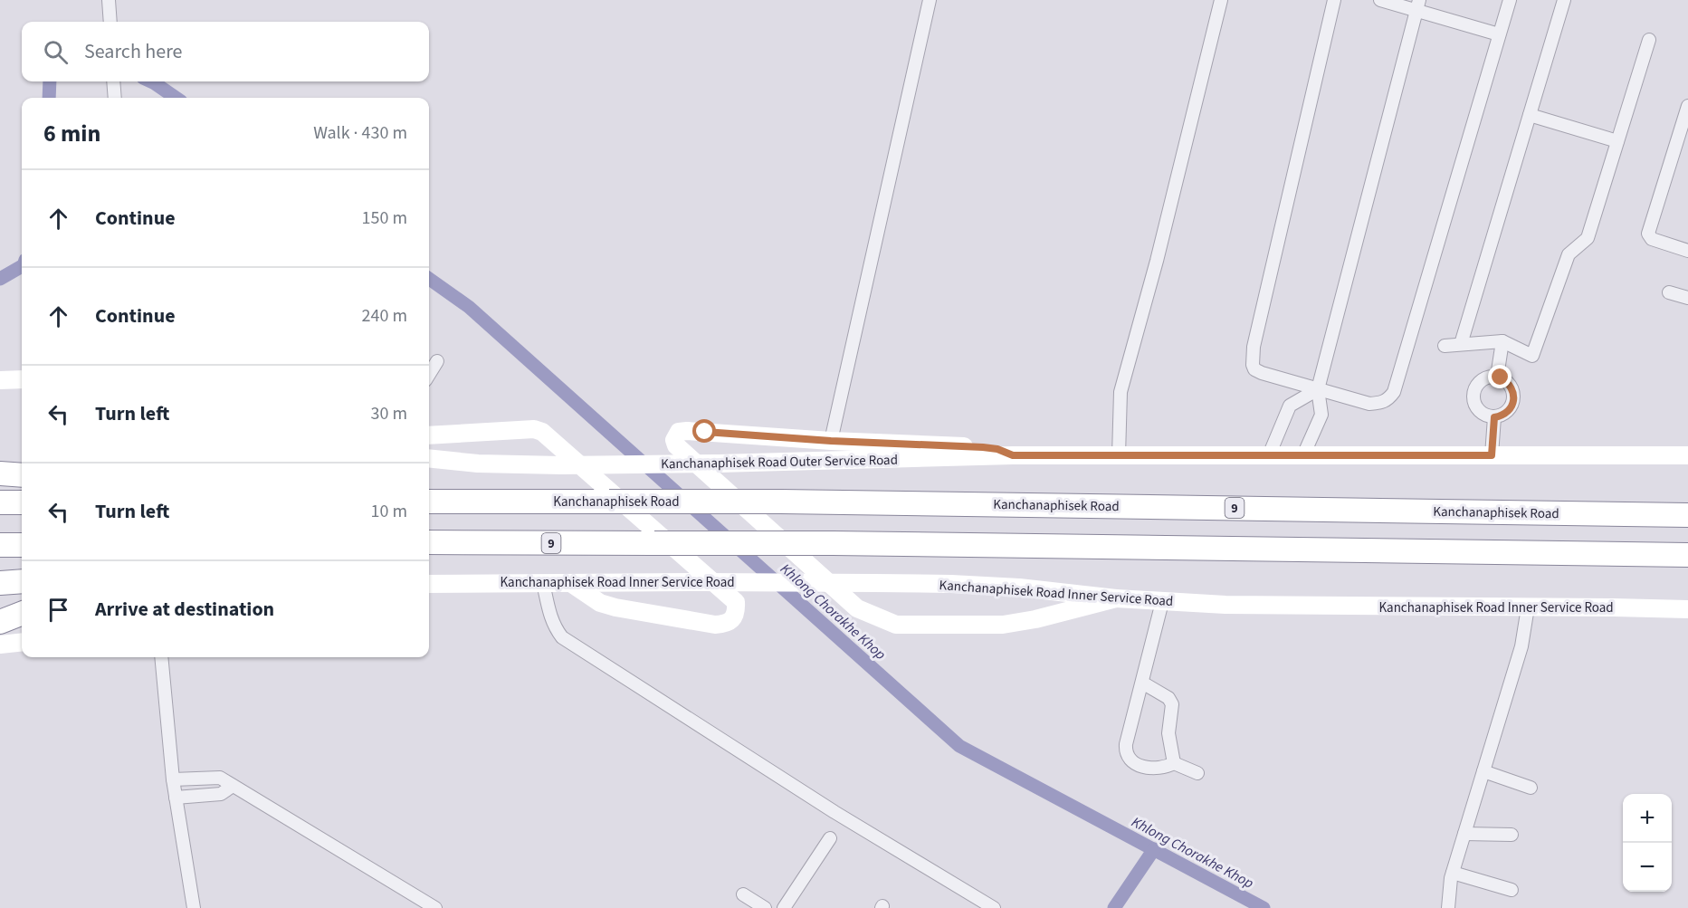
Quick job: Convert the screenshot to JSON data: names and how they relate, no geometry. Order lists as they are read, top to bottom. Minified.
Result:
{"streets":{"highway":["Kanchanaphisek Road","9"],"main road":["Kanchanaphisek Road Outer Service Road","Kanchanaphisek Road Inner Service Road"]},"water":["Khlong Chorakhe Khop"],"page":{"search":"Search here","heading":["6 min","Walk · 430 m"],"list":[["Continue","150 m"],["Continue","240 m"],["Turn left","30 m"],["Turn left","10 m"],"Arrive at destination"],"map_buttons":["+","−"]}}
